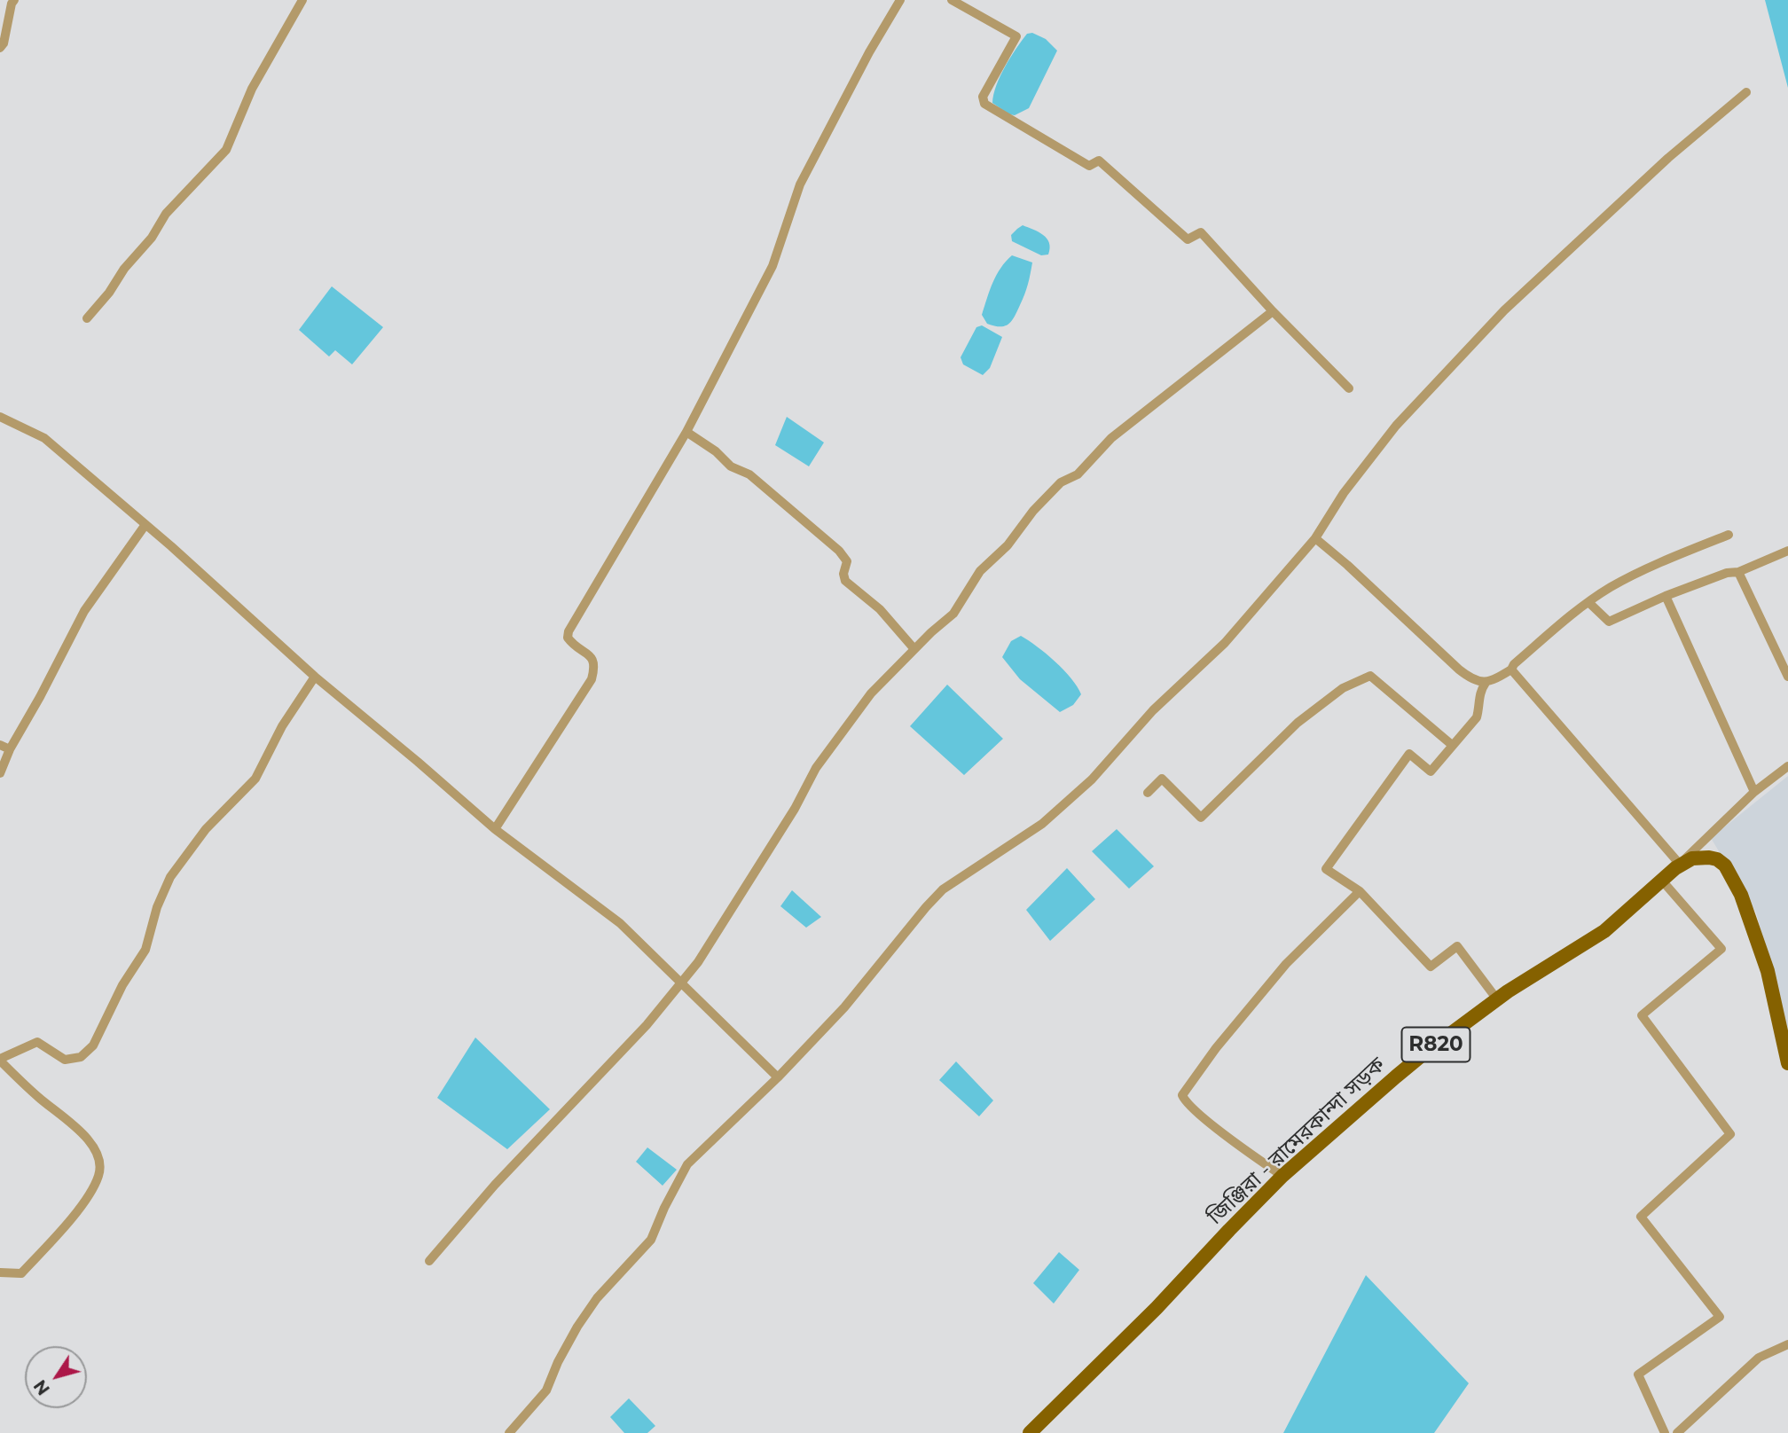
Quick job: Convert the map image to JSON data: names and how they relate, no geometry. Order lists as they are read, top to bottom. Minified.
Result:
{"streets":{"main road":["R820","জিঞ্জিরা - রামেরকান্দা সড়ক"]},"north":"bottom left"}
